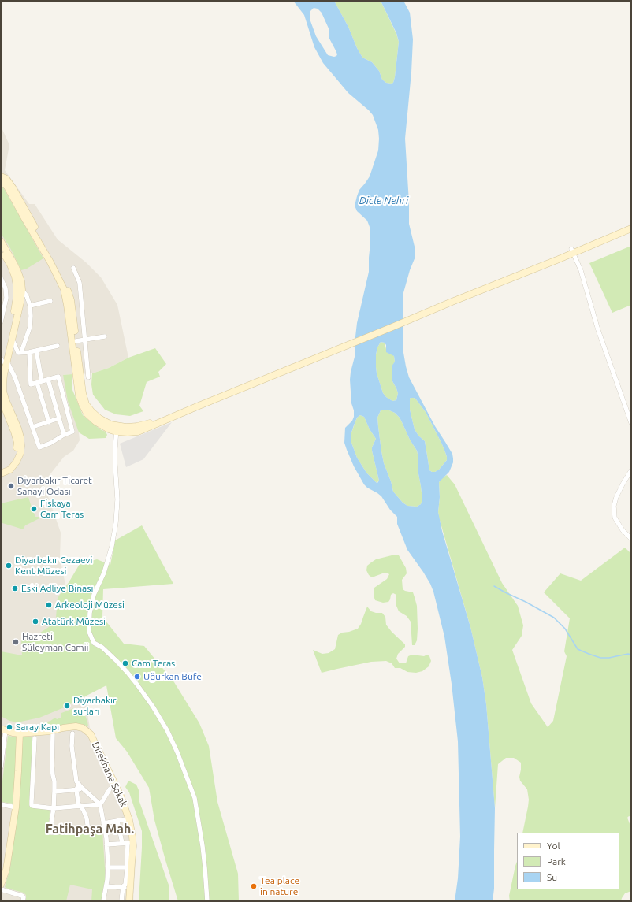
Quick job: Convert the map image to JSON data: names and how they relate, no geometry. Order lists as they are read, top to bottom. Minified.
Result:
{"streets":{"main road":["Direkhane Sokak"]},"districts":["Fatihpaşa Mah."],"water":["Dicle Nehri"],"places":["Diyarbakır Ticaret Sanayi Odası","Fiskaya Cam Teras","Diyarbakır Cezaevi Kent Müzesi","Eski Adliye Binası","Arkeoloji Müzesi","Atatürk Müzesi","Hazreti Süleyman Camii","Cam Teras","Uğurkan Büfe","Diyarbakır surları","Saray Kapı","Tea place in nature"],"legend":["Yol","Park","Su"]}
